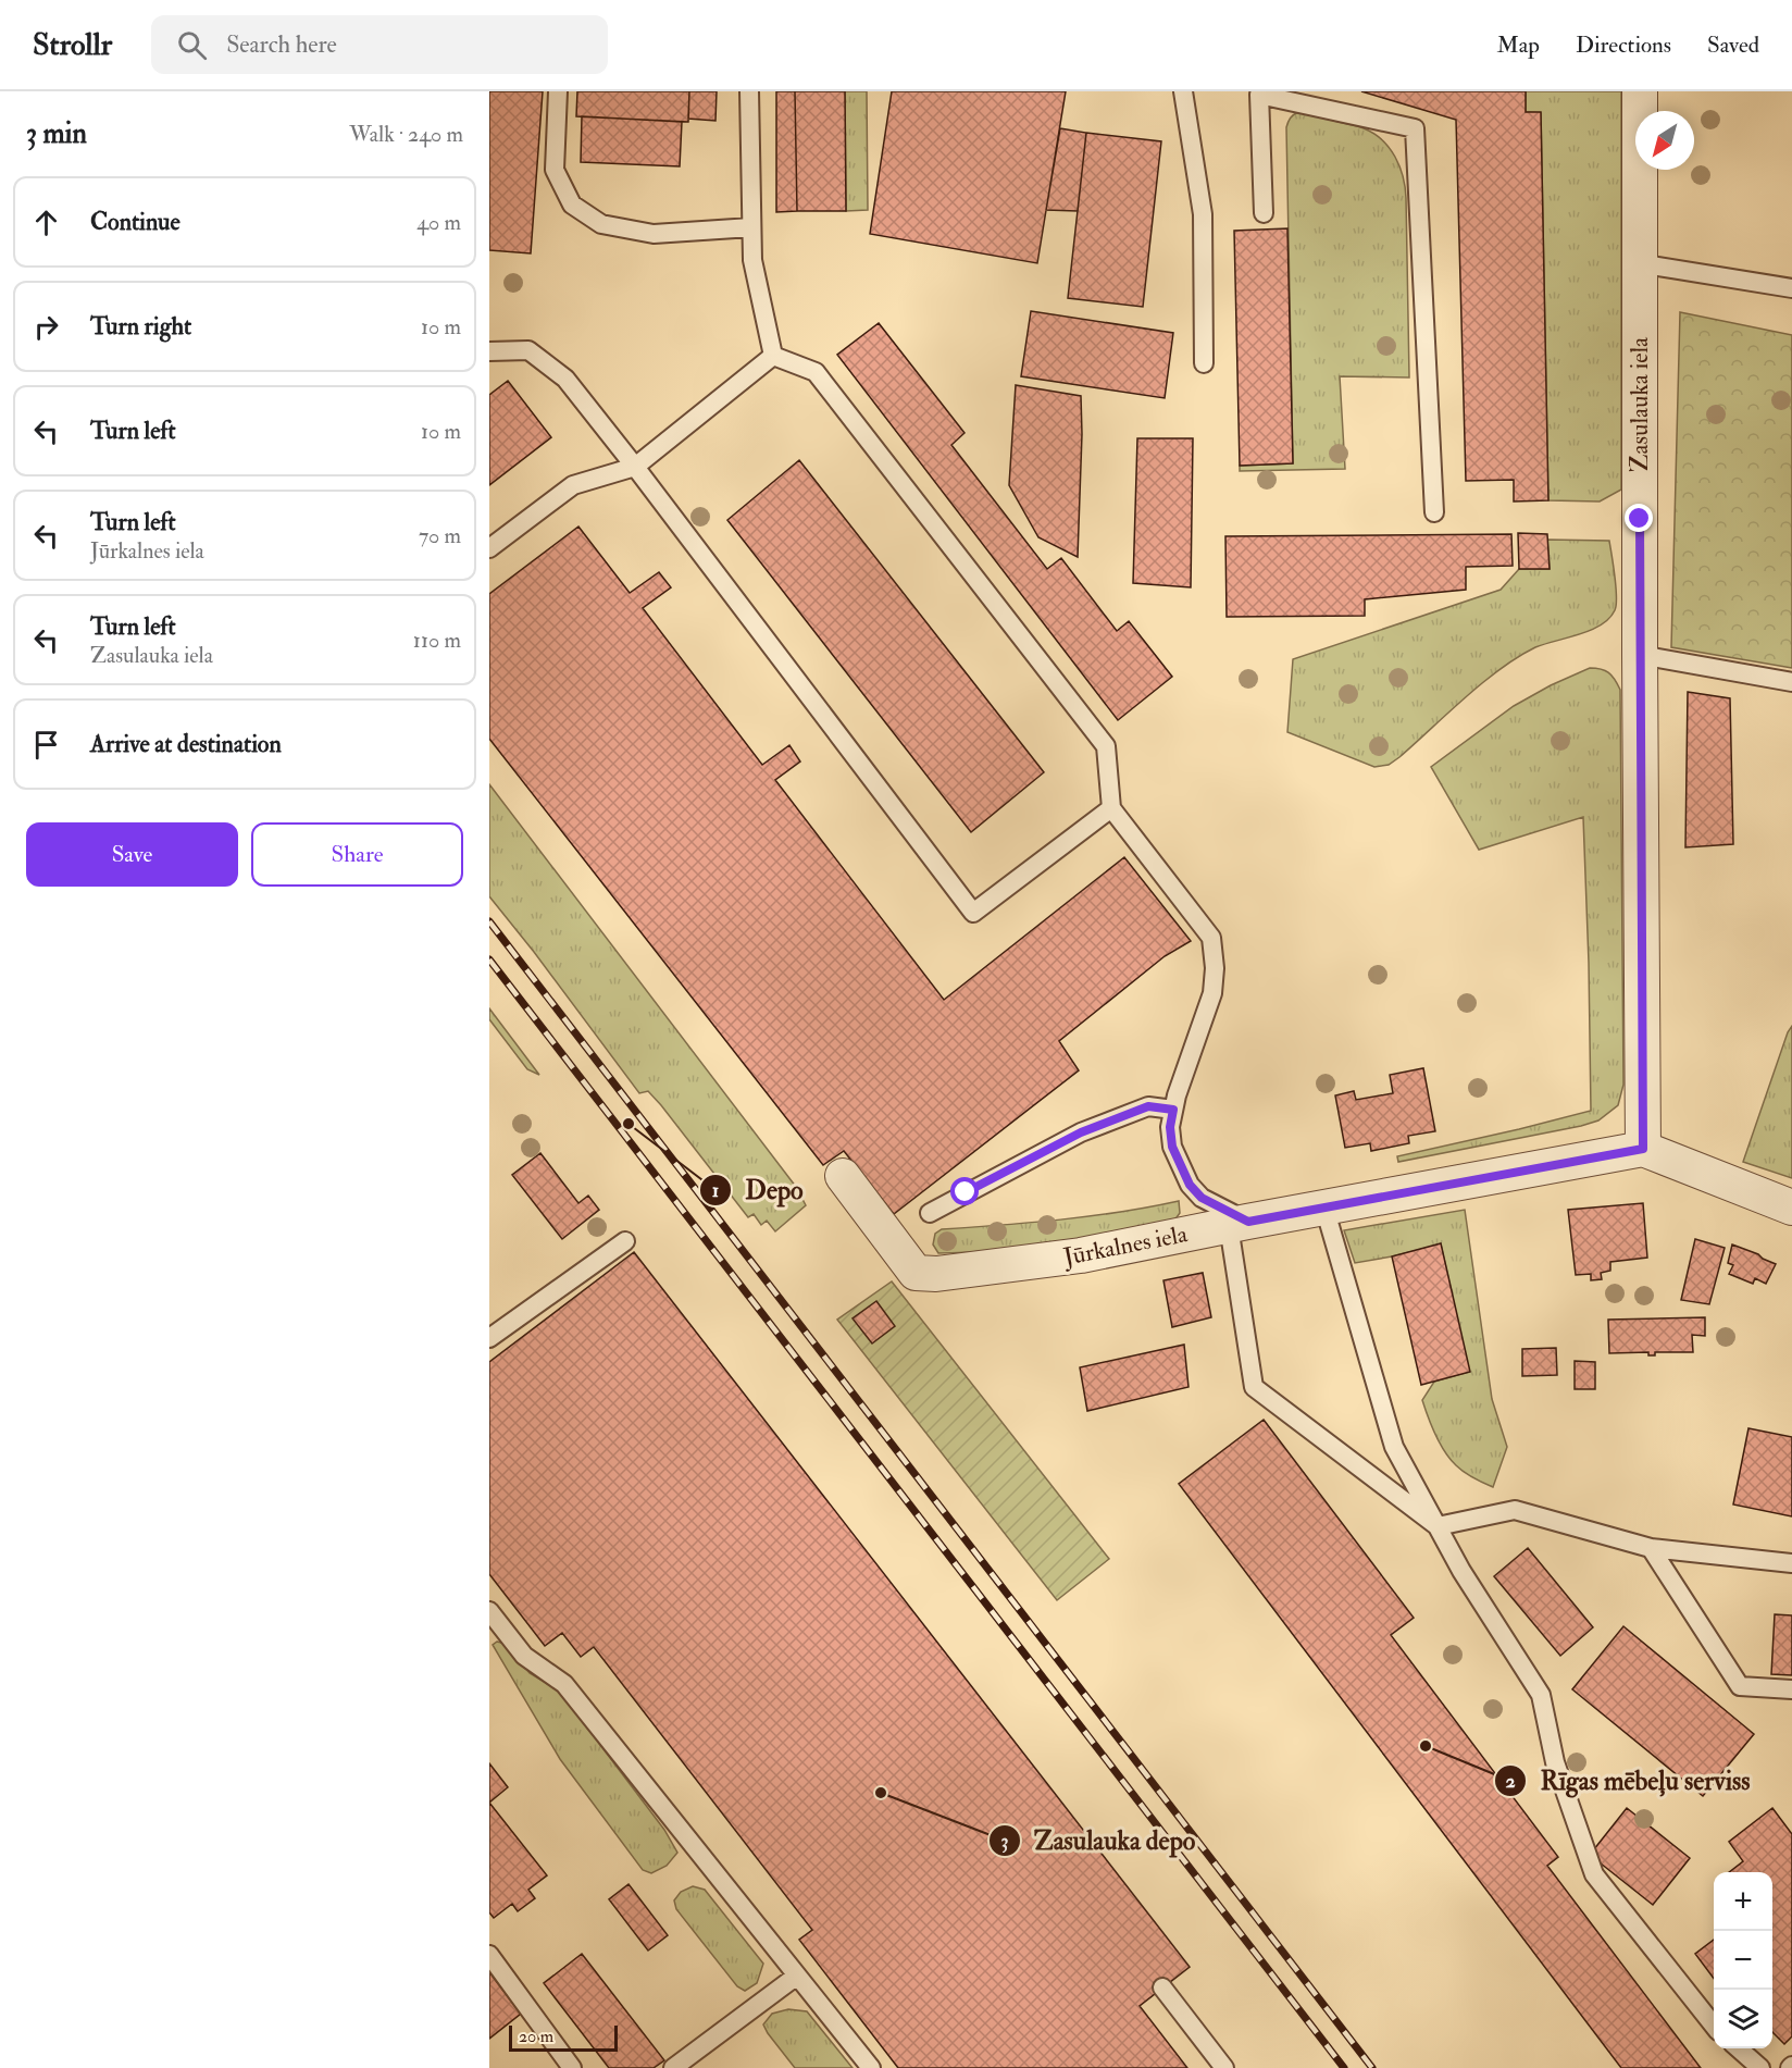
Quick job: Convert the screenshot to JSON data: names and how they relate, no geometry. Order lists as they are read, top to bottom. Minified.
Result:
{"streets":{"street":["Zasulauka iela","Jūrkalnes iela"]},"crossings":[["Zasulauka iela","Jūrkalnes iela"]],"places":["Depo","Rīgas mēbeļu serviss","Zasulauka depo"],"scale_bar":"20 m","north":"bottom left","page":{"header":"Strollr","search":"Search here","nav":["Map","Directions","Saved"],"heading":["3 min","Walk · 240 m"],"list":[["Continue","40 m"],["Turn right","10 m"],["Turn left","10 m"],["Turn left","Jūrkalnes iela","70 m"],["Turn left","Zasulauka iela","110 m"],"Arrive at destination"],"buttons":["Save","Share"],"map_buttons":["+","−"],"scale":"20 m"}}
